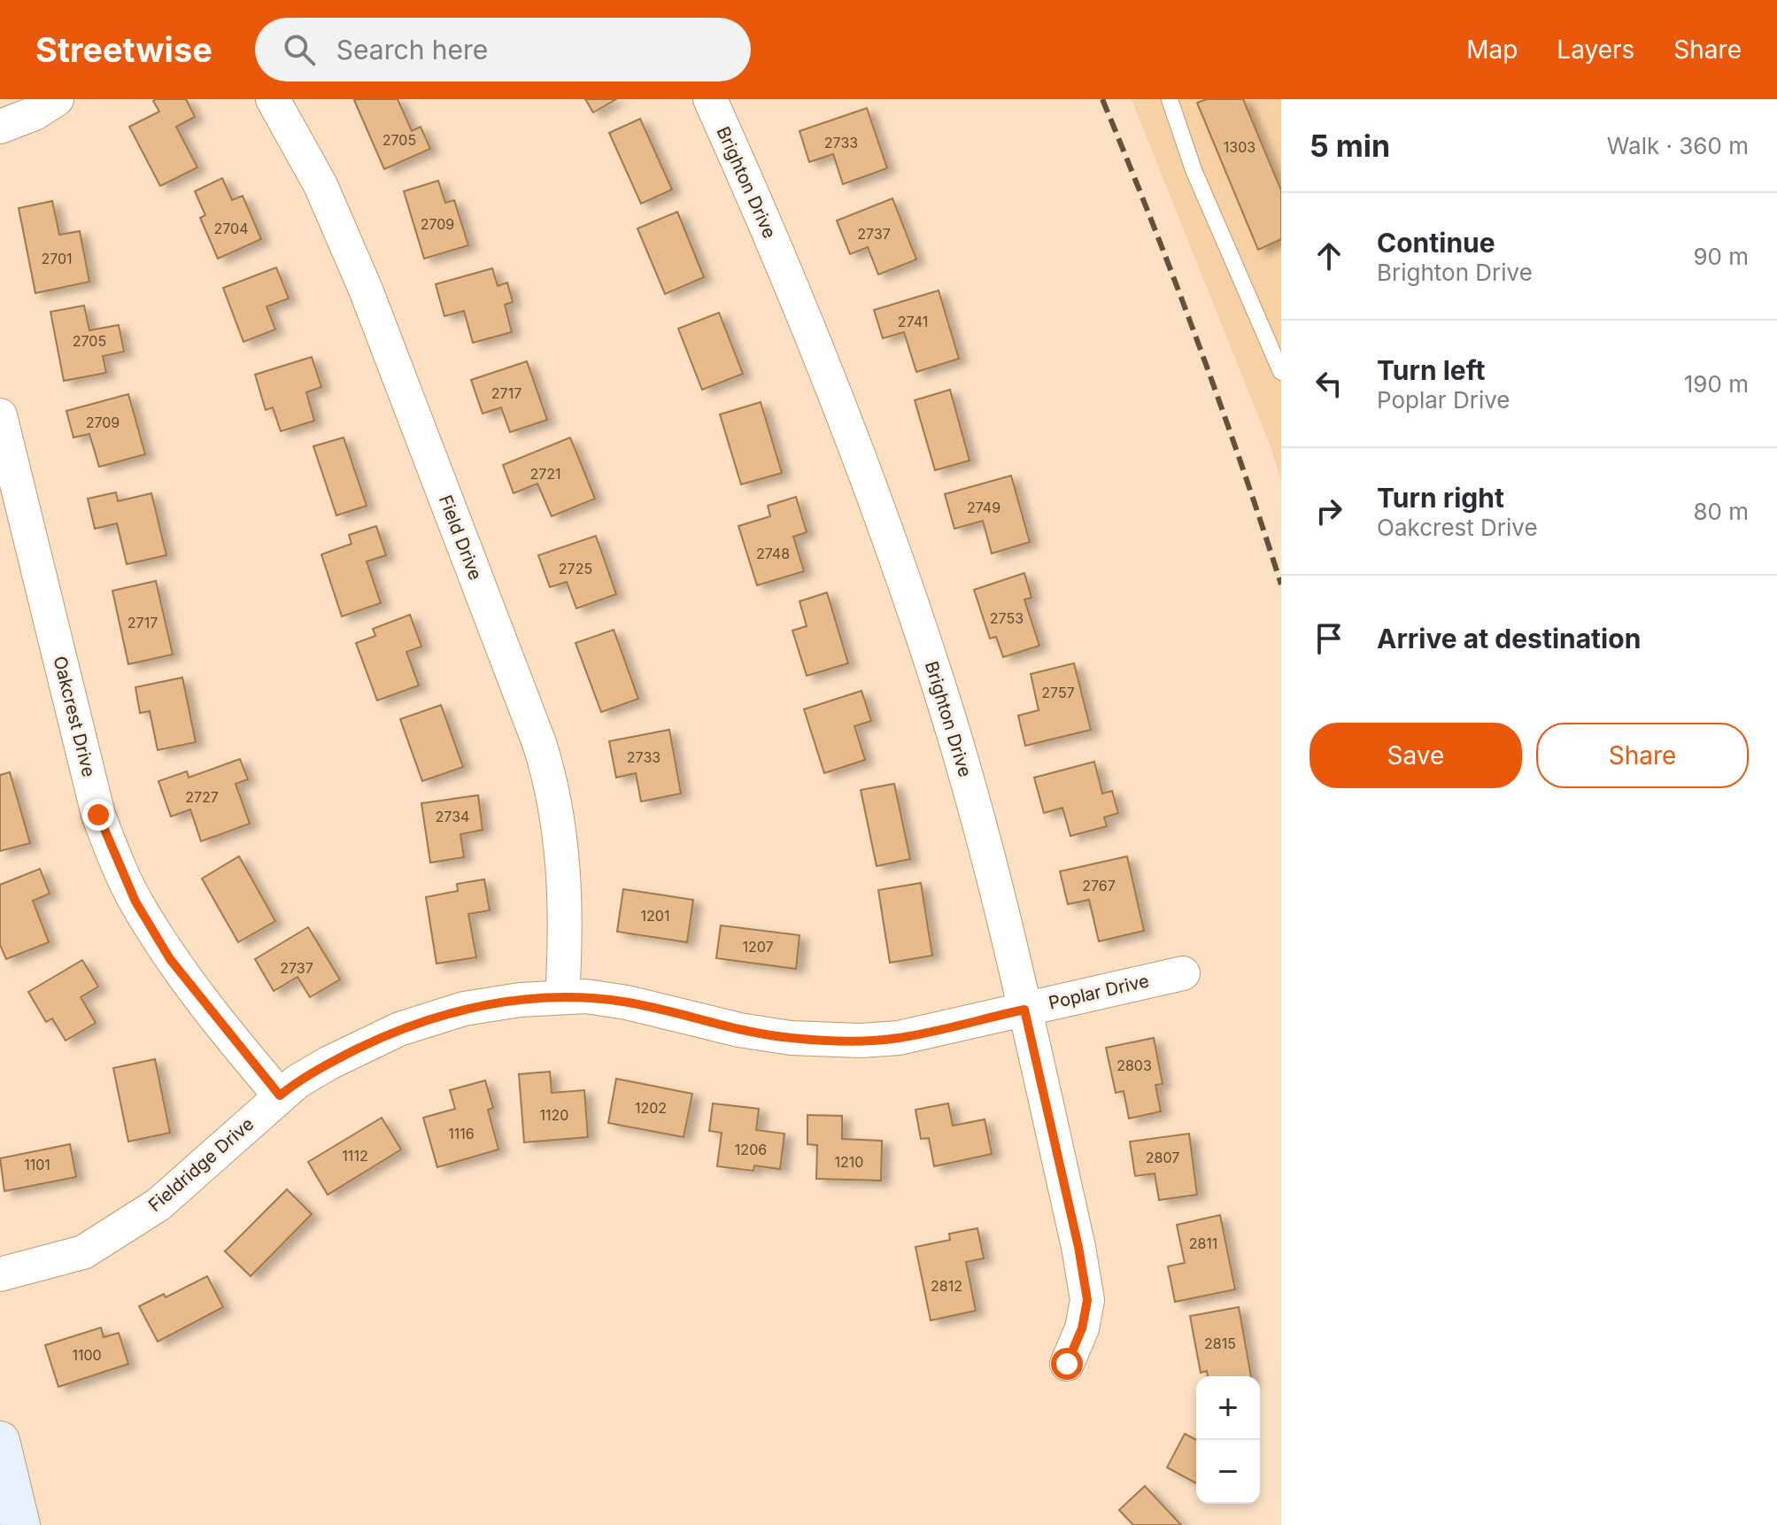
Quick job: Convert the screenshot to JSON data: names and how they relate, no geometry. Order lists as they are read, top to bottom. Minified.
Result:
{"streets":{"street":["Brighton Drive","Field Drive","Oakcrest Drive","Poplar Drive","Fieldridge Drive"]},"crossings":[["Brighton Drive","Poplar Drive"],["Field Drive","Poplar Drive"],["Oakcrest Drive","Poplar Drive"],["Oakcrest Drive","Fieldridge Drive"],["Poplar Drive","Fieldridge Drive"]],"house_numbers":["2705","2733","1303","2709","2704","2737","2701","2741","2705","2717","2709","2721","2749","2748","2725","2753","2717","2757","2733","2727","2734","2767","1201","1207","2737","2803","1202","1120","1116","1206","1112","2807","1210","1101","2811","2812","2815","1100"],"page":{"header":"Streetwise","search":"Search here","nav":["Map","Layers","Share"],"heading":["5 min","Walk · 360 m"],"list":[["Continue","Brighton Drive","90 m"],["Turn left","Poplar Drive","190 m"],["Turn right","Oakcrest Drive","80 m"],"Arrive at destination"],"buttons":["Save","Share"],"map_buttons":["+","−"]}}
